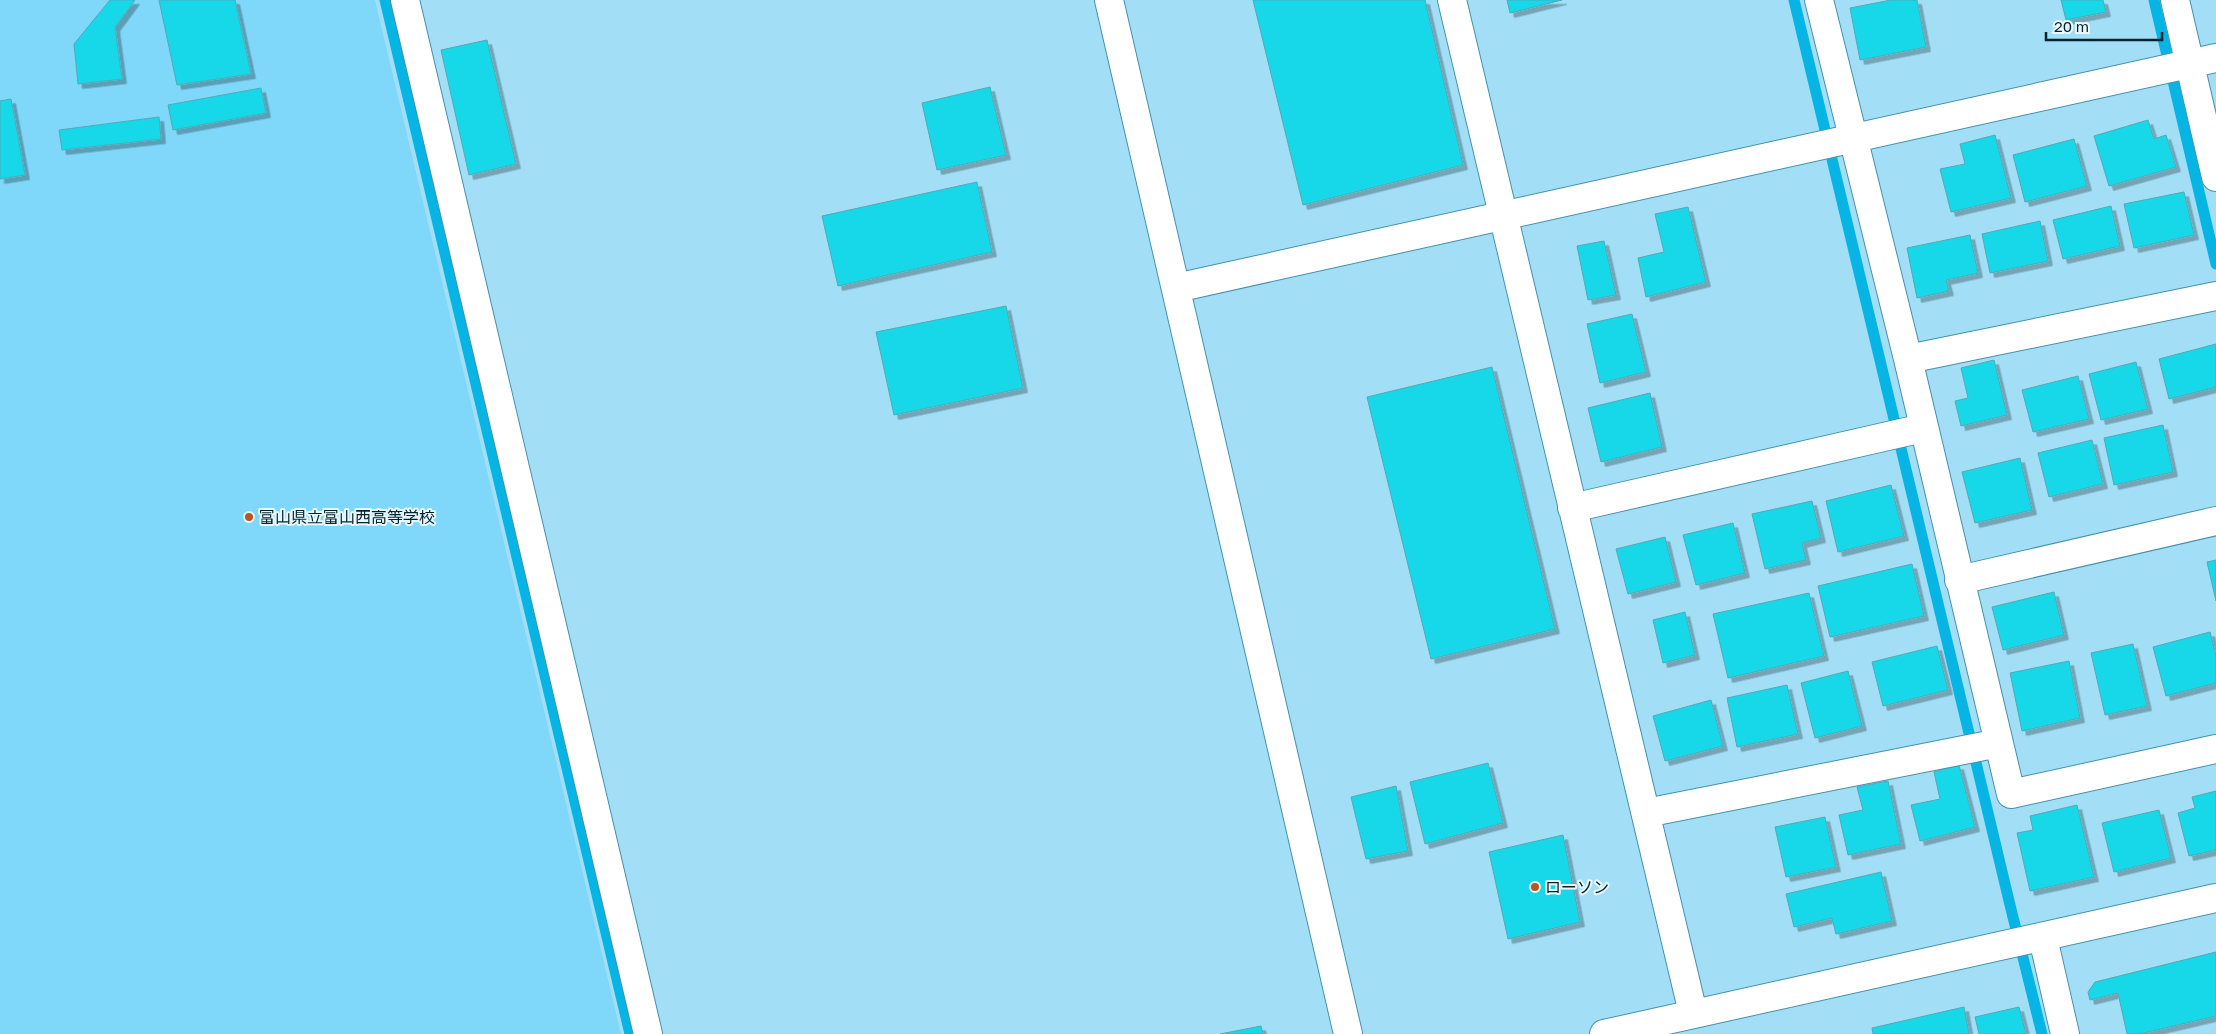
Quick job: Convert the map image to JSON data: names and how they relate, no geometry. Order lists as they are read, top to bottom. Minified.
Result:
{"places":["富山県立富山西高等学校","ローソン"],"scale_bar":"20 m"}
